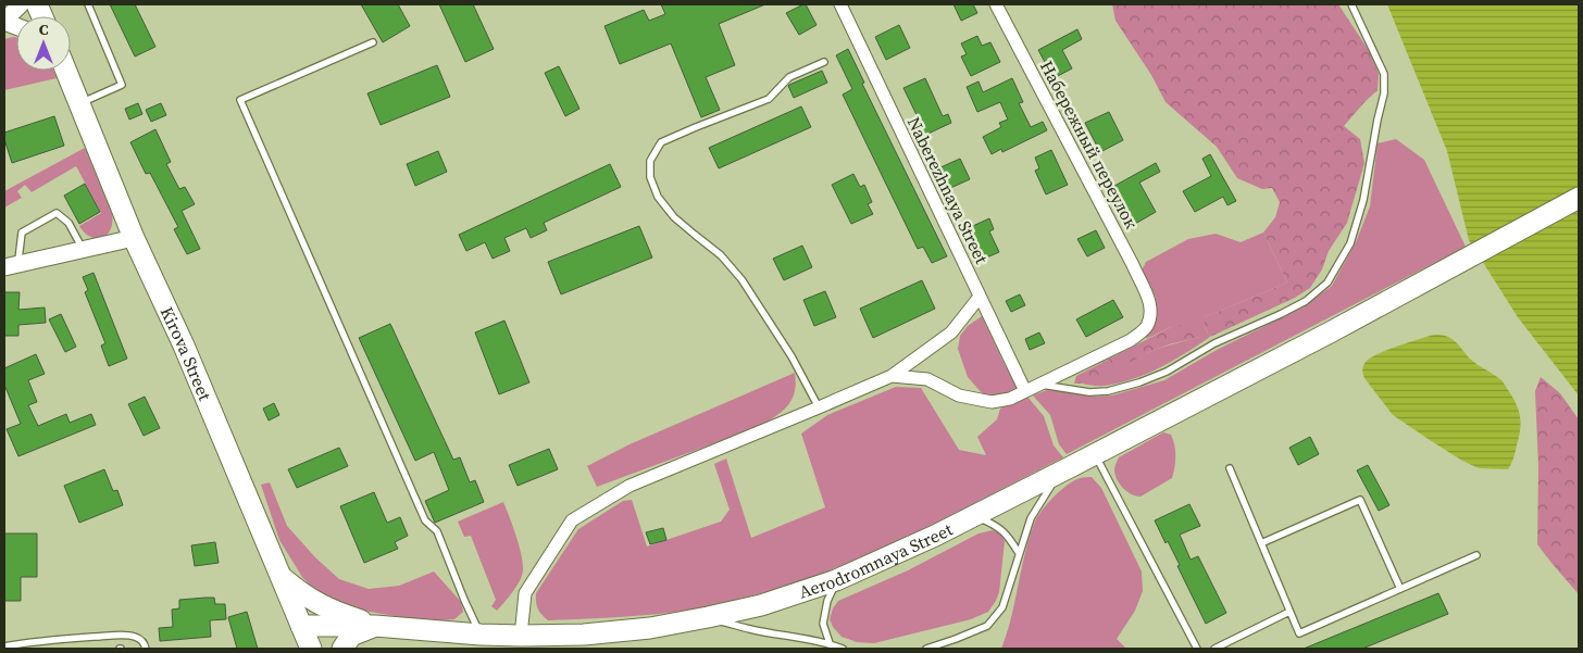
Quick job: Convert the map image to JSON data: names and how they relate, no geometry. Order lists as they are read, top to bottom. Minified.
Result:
{"streets":{"main road":["Kirova Street","Aerodromnaya Street"],"street":["Набережный переулок","Naberezhnaya Street"]},"crossings":[["Kirova Street","Aerodromnaya Street"]],"north":"top"}
